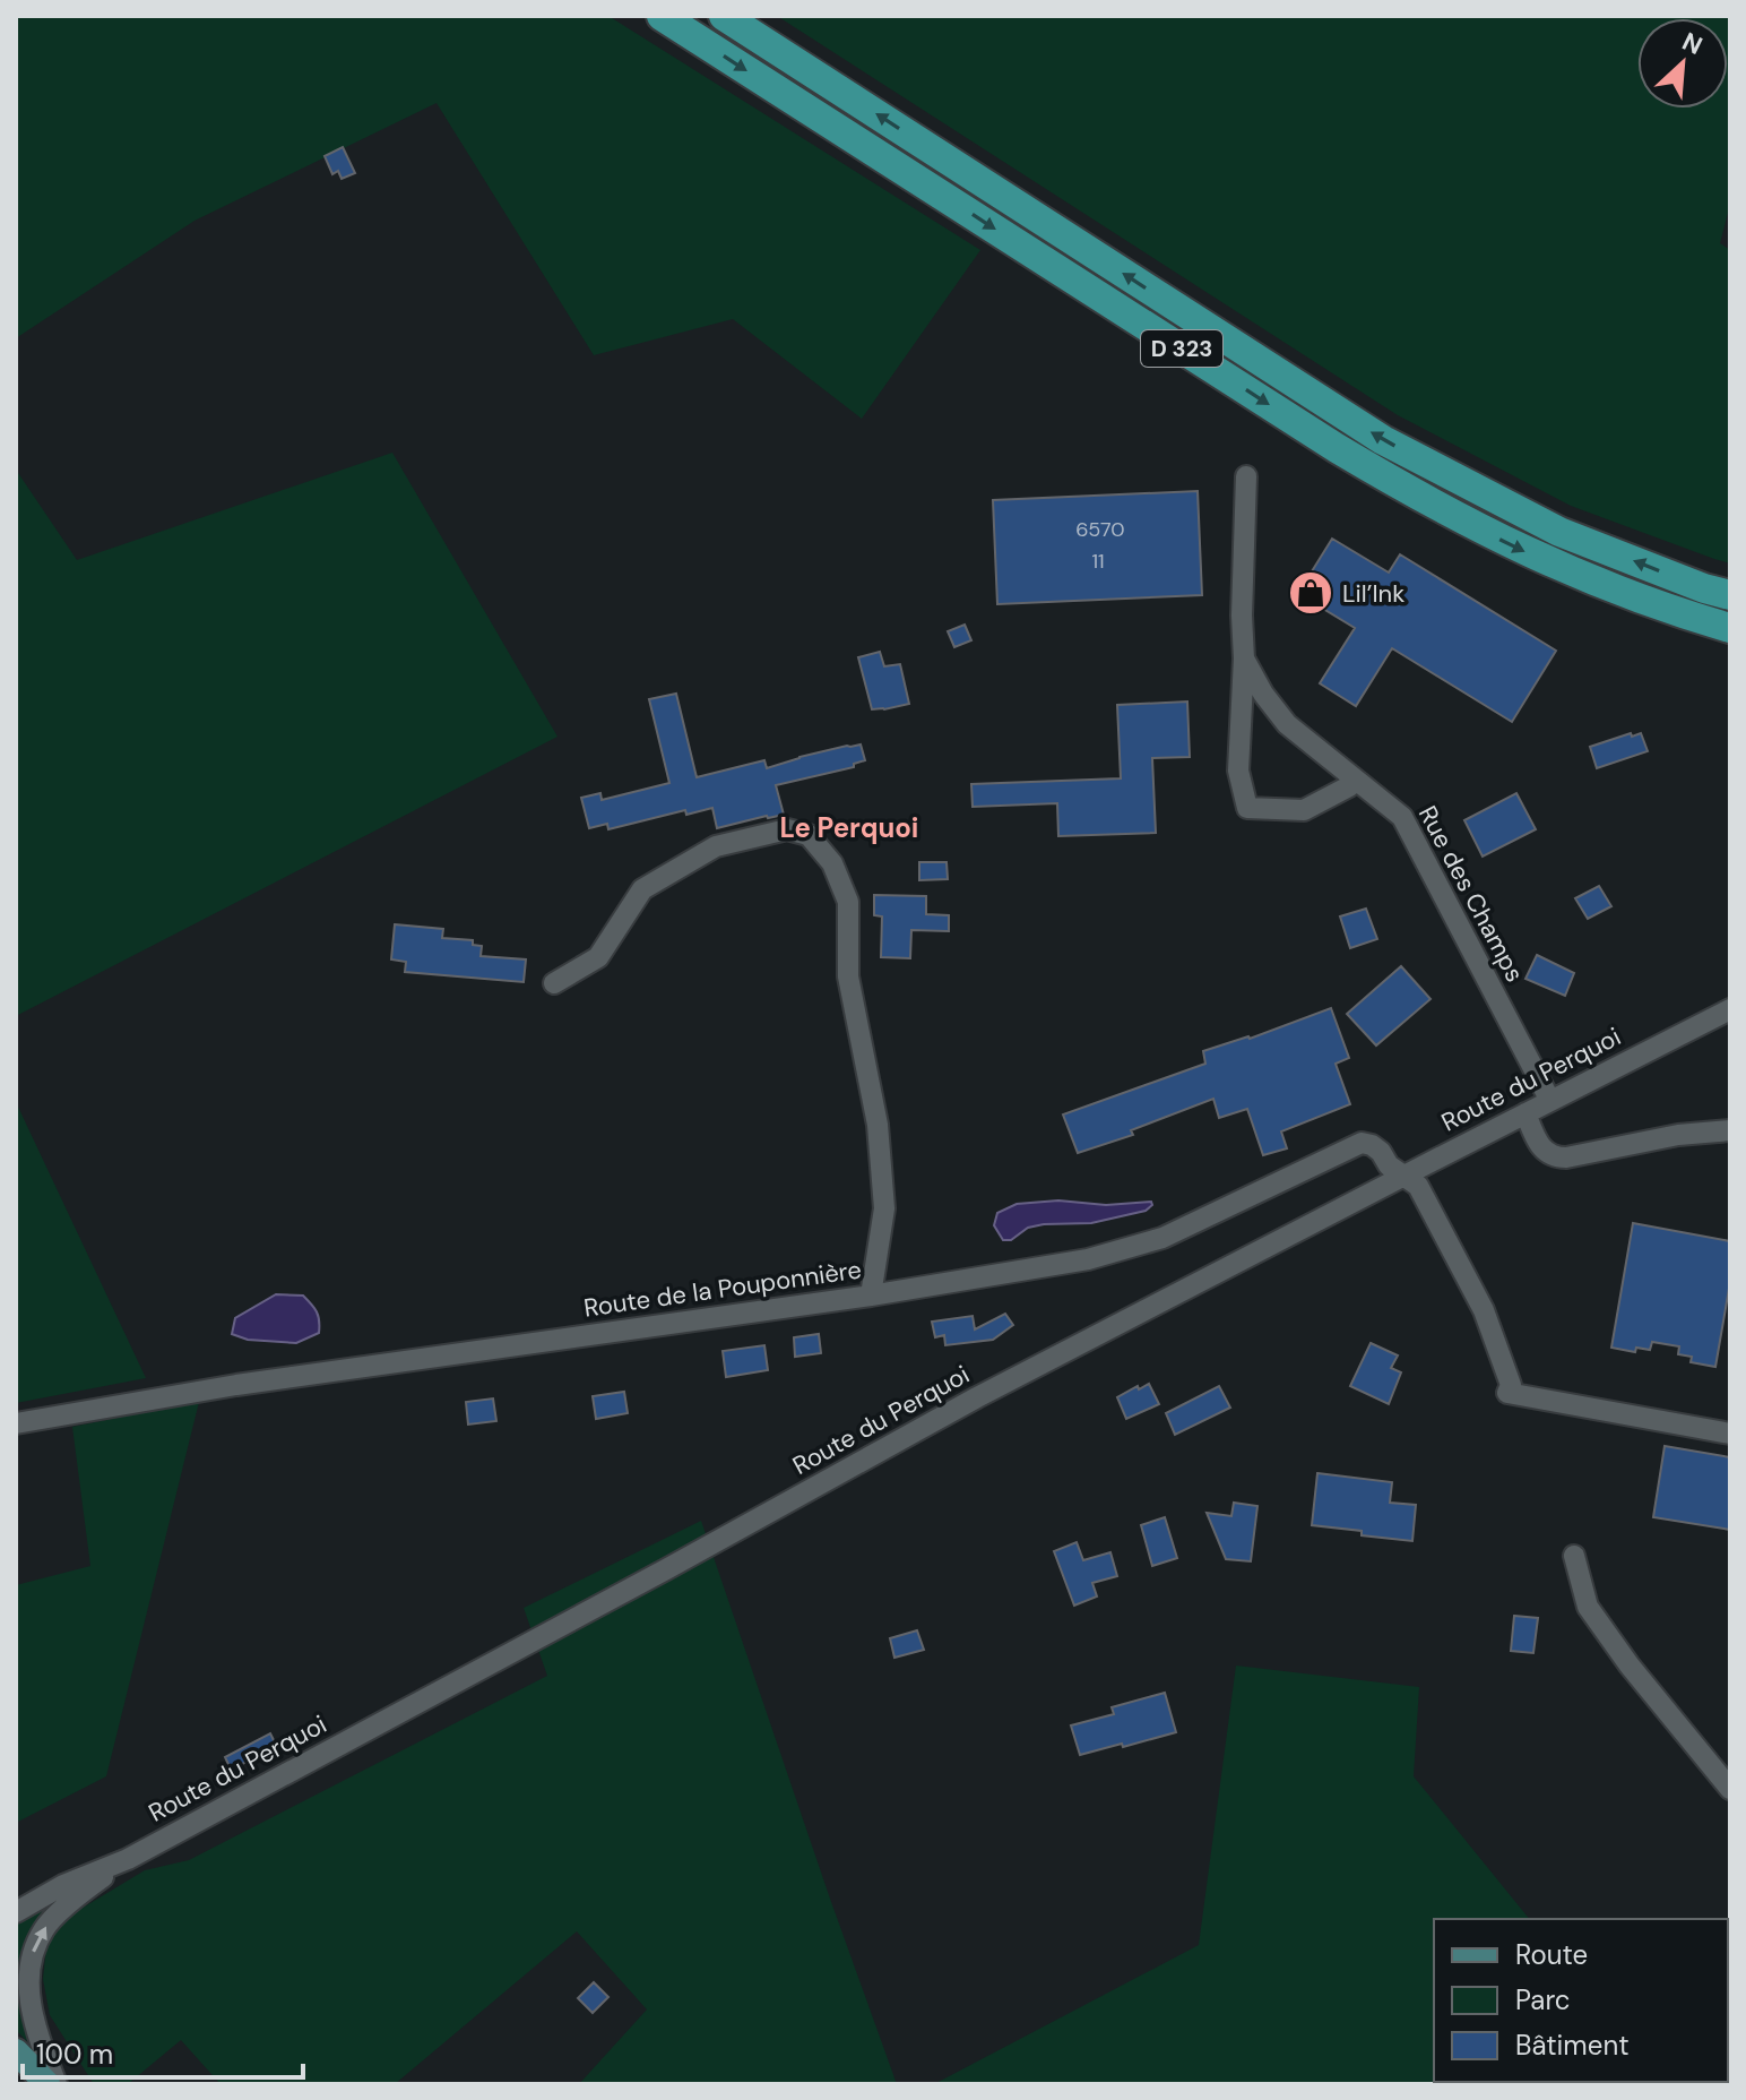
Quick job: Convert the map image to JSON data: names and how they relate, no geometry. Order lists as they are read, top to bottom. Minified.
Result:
{"streets":{"highway":["D 323"],"street":["Rue des Champs","Route du Perquoi","Route de la Pouponnière"]},"crossings":[["Rue des Champs","Route du Perquoi"],["Route du Perquoi","Route de la Pouponnière"]],"districts":["Le Perquoi"],"places":{"shop":["Lil’Ink"]},"house_numbers":["6570","11"],"legend":["Route","Parc","Bâtiment"],"scale_bar":"100 m","north":"top right"}
